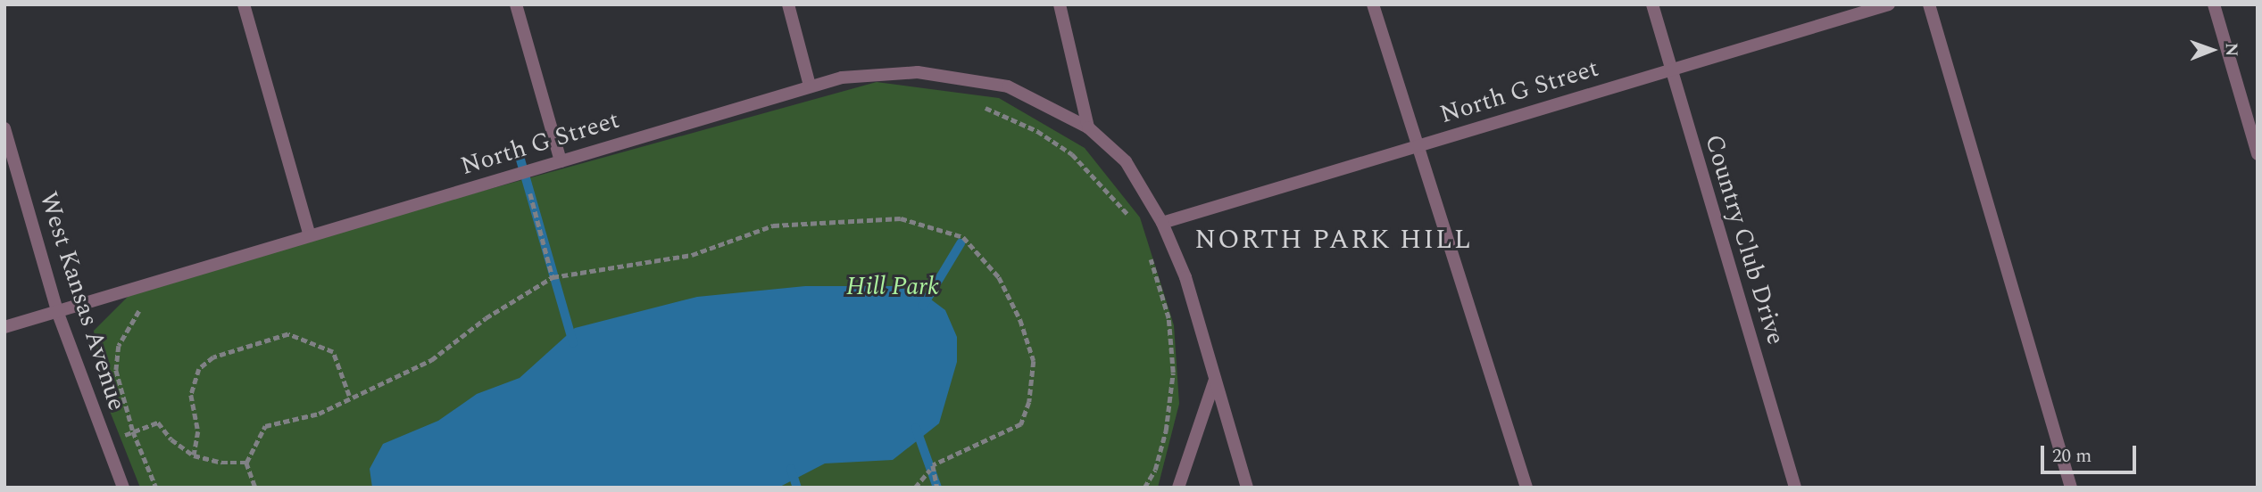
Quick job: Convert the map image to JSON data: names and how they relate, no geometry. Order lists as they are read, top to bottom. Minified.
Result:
{"streets":{"street":["North G Street","Country Club Drive","West Kansas Avenue"]},"crossings":[["North G Street","Country Club Drive"],["North G Street","West Kansas Avenue"]],"districts":["NORTH PARK HILL"],"parks":["Hill Park"],"scale_bar":"20 m","north":"right"}
